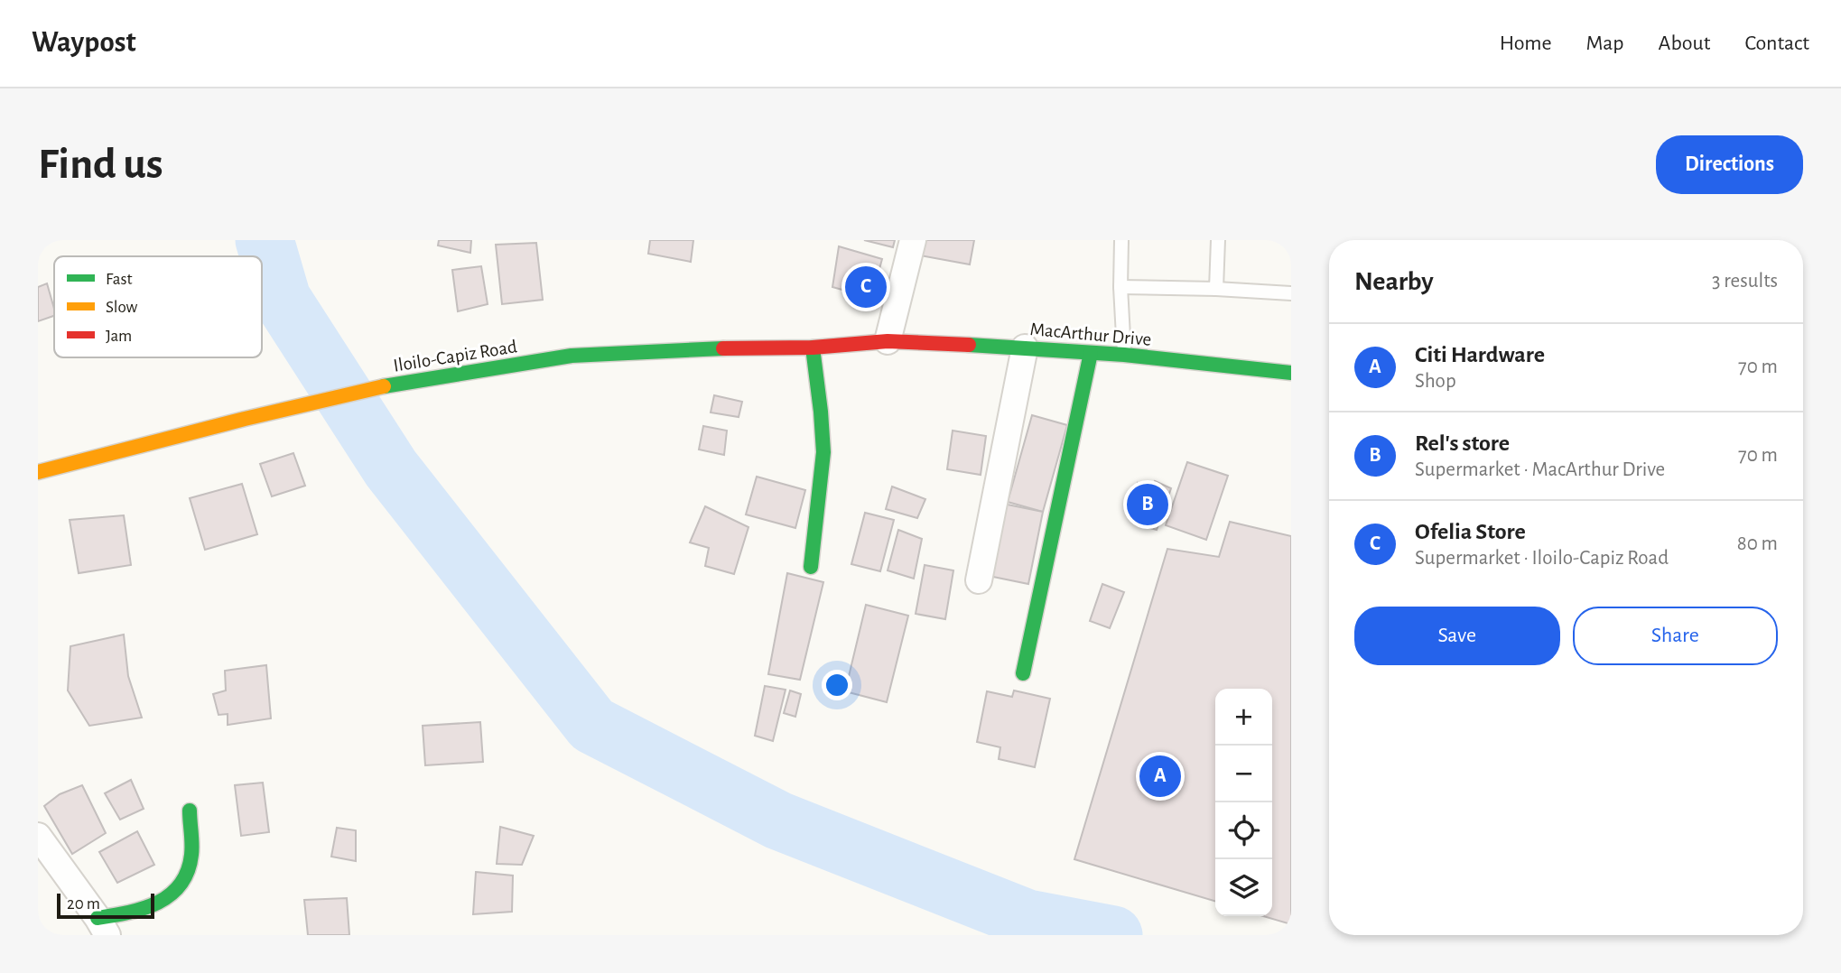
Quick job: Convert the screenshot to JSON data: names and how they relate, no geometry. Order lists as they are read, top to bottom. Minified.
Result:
{"streets":{"main road":["MacArthur Drive","Iloilo-Capiz Road"]},"crossings":[["MacArthur Drive","Iloilo-Capiz Road"]],"legend":["Fast","Slow","Jam"],"scale_bar":"20 m","page":{"header":"Waypost","nav":["Home","Map","About","Contact"],"buttons":["Directions",["Save","Share"]],"title":"Find us","heading":["Nearby","3 results"],"pins":["C","B","A"],"list":[{"mark":"A","name":"Citi Hardware","note":"Shop","value":"70 m"},{"mark":"B","name":"Rel's store","note":"Supermarket · MacArthur Drive","value":"70 m"},{"mark":"C","name":"Ofelia Store","note":"Supermarket · Iloilo-Capiz Road","value":"80 m"}],"map_buttons":["+","−"],"scale":"20 m"}}
